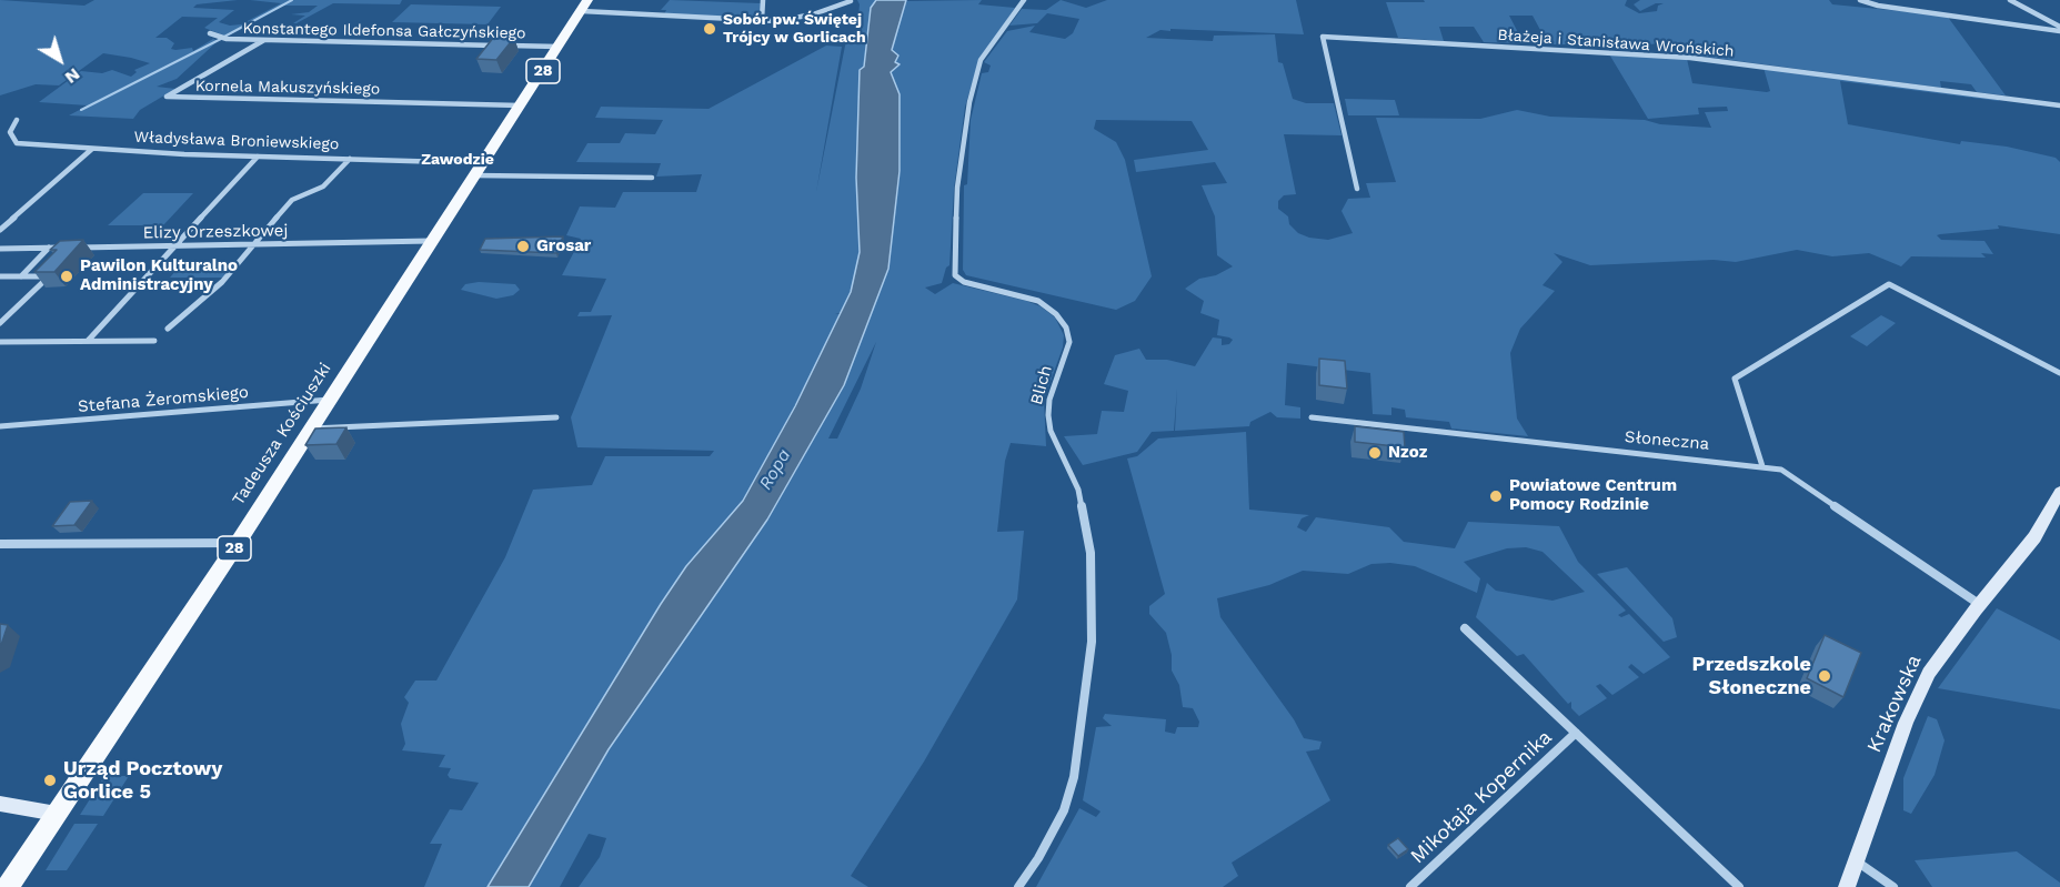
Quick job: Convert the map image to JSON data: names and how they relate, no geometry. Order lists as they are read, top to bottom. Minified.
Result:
{"streets":{"main road":["28","Tadeusza Kościuszki"],"street":["Konstantego Ildefonsa Gałczyńskiego","Błażeja i Stanisława Wrońskich","Kornela Makuszyńskiego","Władysława Broniewskiego","Elizy Orzeszkowej","Blich","Stefana Żeromskiego","Słoneczna","Krakowska","Mikołaja Kopernika"]},"crossings":[["Konstantego Ildefonsa Gałczyńskiego","Kornela Makuszyńskiego"],["Konstantego Ildefonsa Gałczyńskiego","Tadeusza Kościuszki"],["Kornela Makuszyńskiego","Tadeusza Kościuszki"],["Władysława Broniewskiego","Tadeusza Kościuszki"],["Elizy Orzeszkowej","Tadeusza Kościuszki"],["Stefana Żeromskiego","Tadeusza Kościuszki"],["Słoneczna","Krakowska"]],"districts":["Zawodzie"],"water":["Ropa"],"places":["Sobór pw. Świętej Trójcy w Gorlicach","Grosar","Pawilon Kulturalno Administracyjny","Nzoz","Powiatowe Centrum Pomocy Rodzinie","Przedszkole Słoneczne","Urząd Pocztowy Gorlice 5"],"north":"bottom right"}
